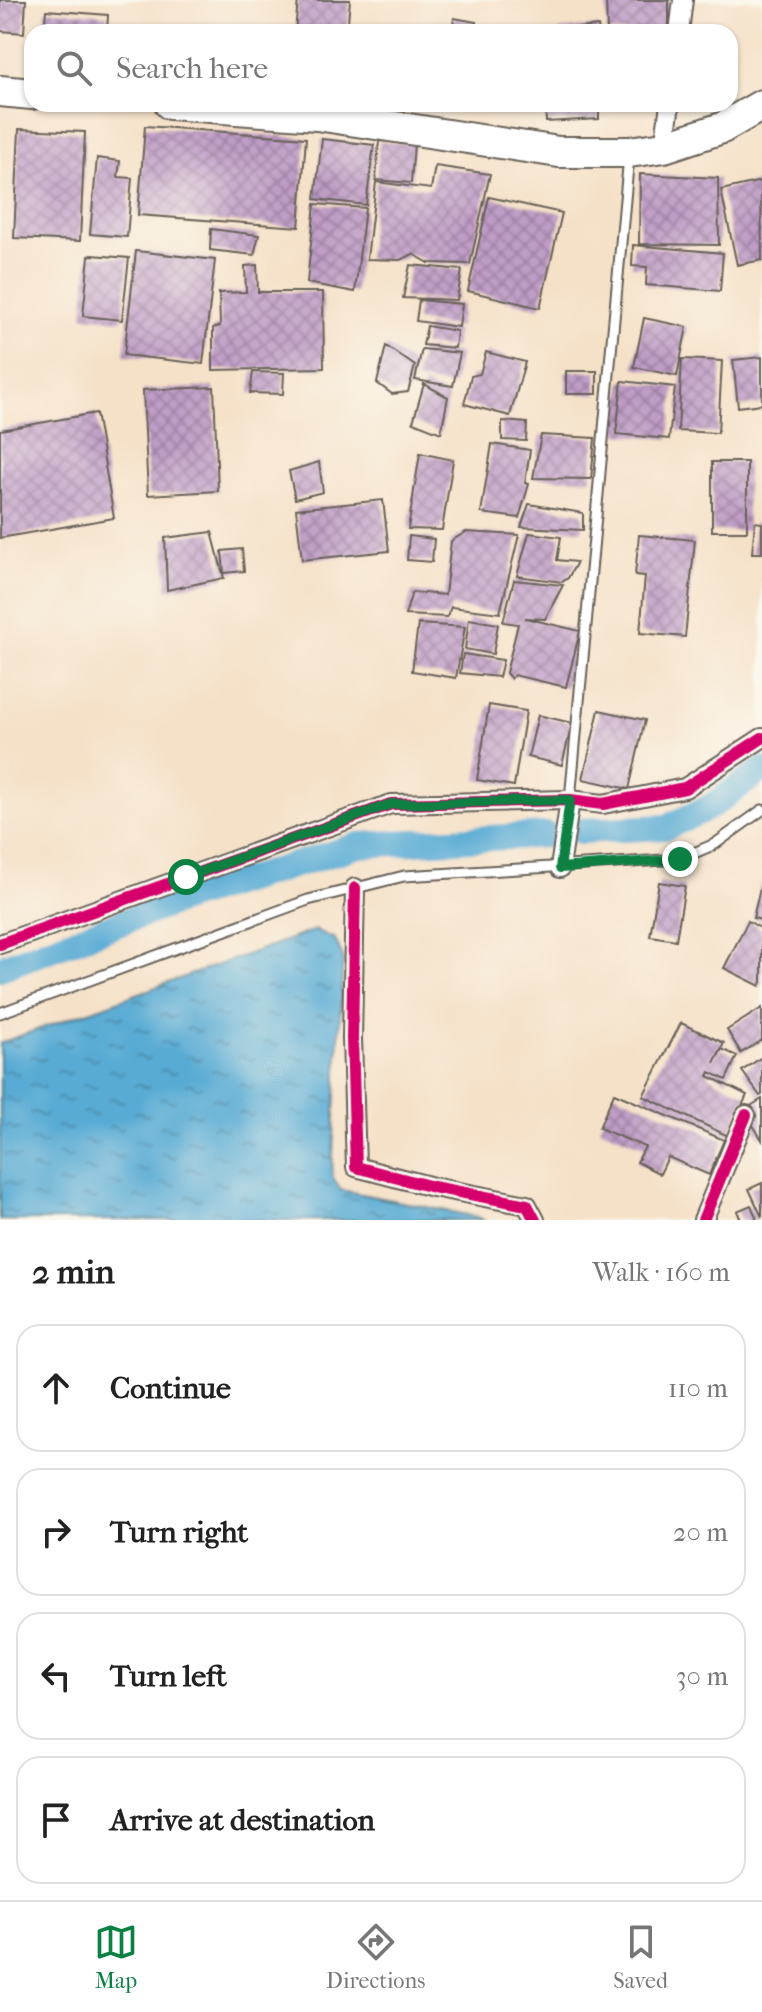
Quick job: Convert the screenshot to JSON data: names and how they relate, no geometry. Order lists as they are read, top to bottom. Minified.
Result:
{"page":{"search":"Search here","heading":["2 min","Walk · 160 m"],"list":[["Continue","110 m"],["Turn right","20 m"],["Turn left","30 m"],"Arrive at destination"],"nav":["Map","Directions","Saved"]}}
